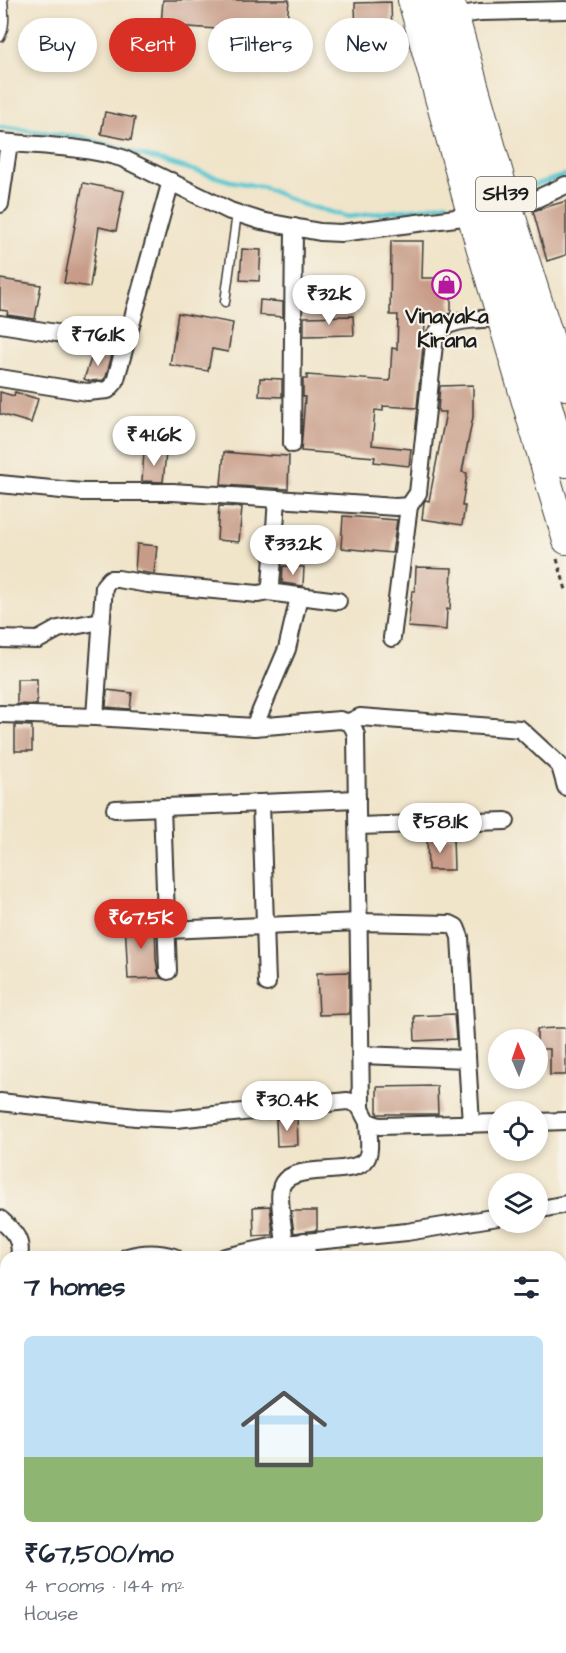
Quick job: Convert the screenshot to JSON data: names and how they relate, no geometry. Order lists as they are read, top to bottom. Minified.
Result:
{"streets":{"main road":["SH39"]},"places":{"shop":["Vinayaka Kirana"]},"north":"top","page":{"chip":["Buy","Rent","Filters","New"],"price":["₹32K","₹76.1K","₹41.6K","₹33.2K","₹58.1K","₹67.5K","₹30.4K"],"heading":"7 homes","list":[{"name":"₹67,500/mo","note":"4 rooms · 144 m² · House"}]}}
